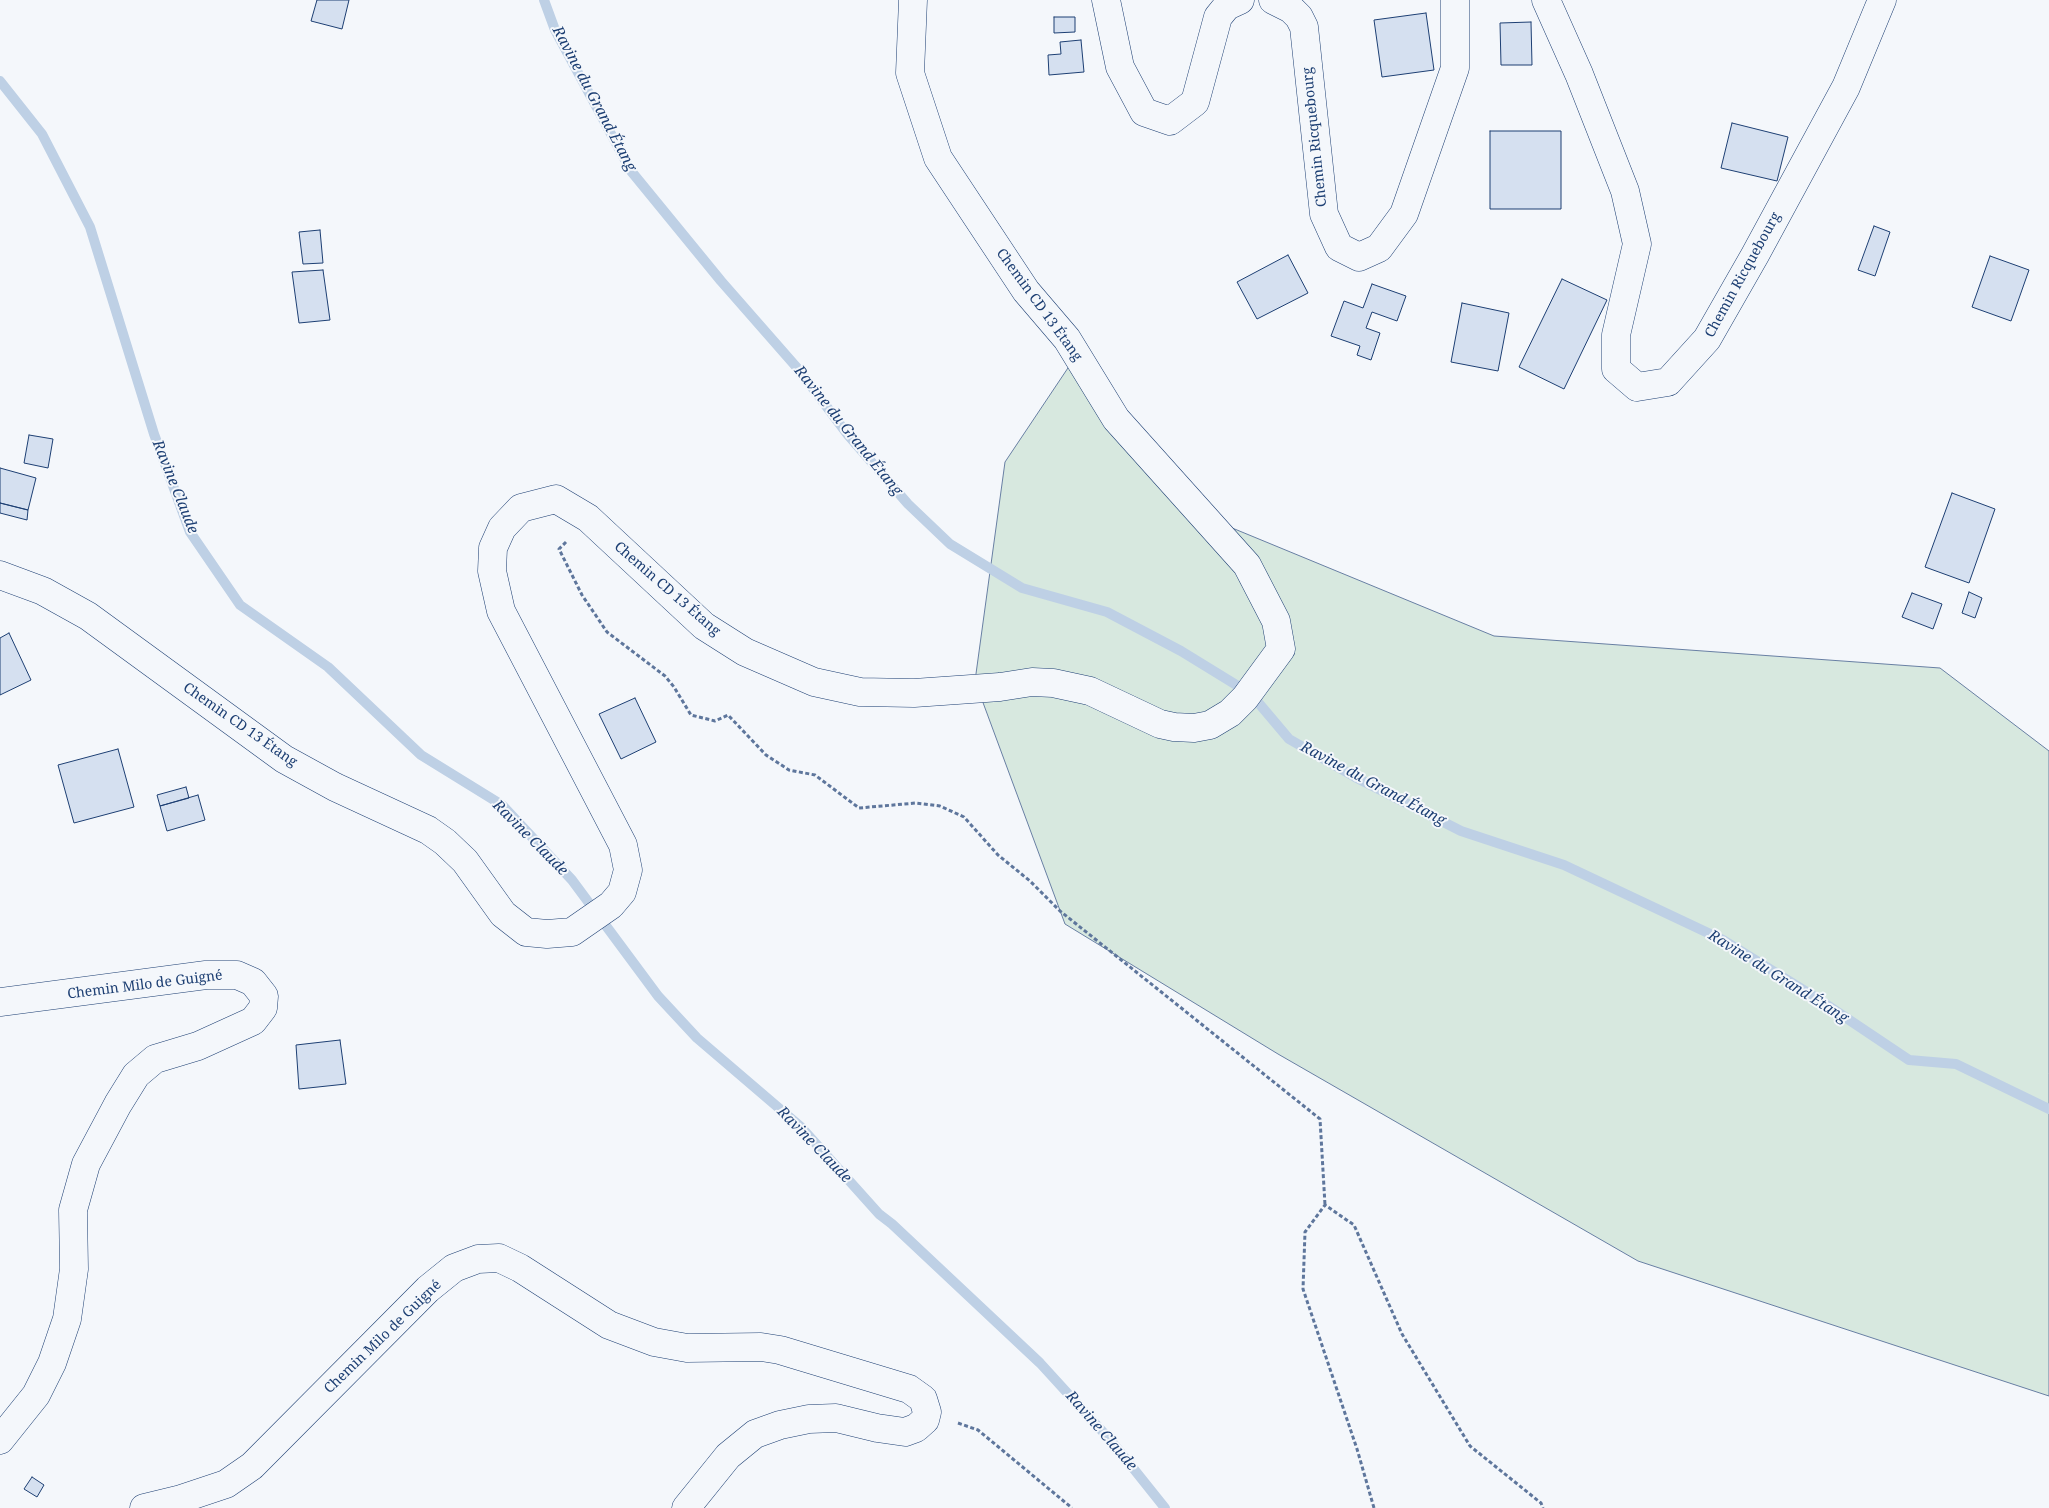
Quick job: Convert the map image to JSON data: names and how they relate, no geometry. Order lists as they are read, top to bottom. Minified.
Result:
{"streets":{"street":["Chemin Ricquebourg","Chemin CD 13 Étang","Chemin Milo de Guigné"]},"water":["Ravine du Grand Étang","Ravine Claude"]}
